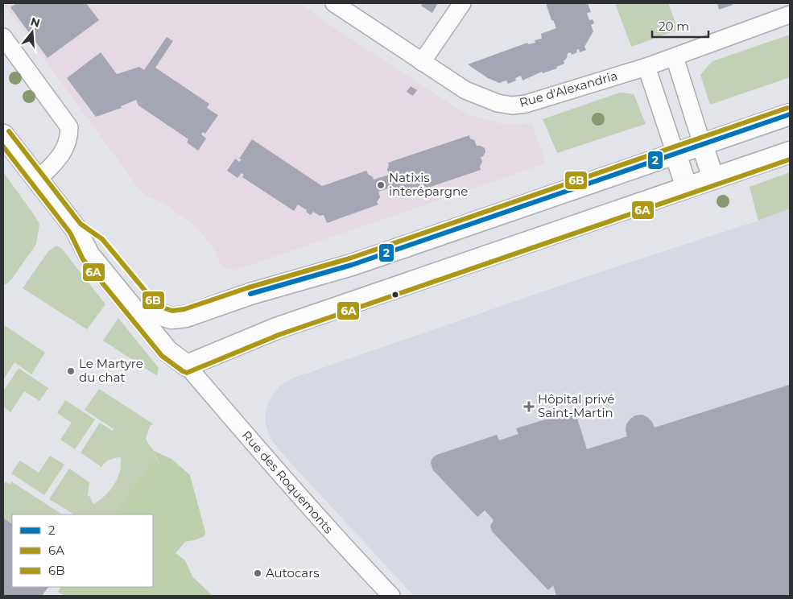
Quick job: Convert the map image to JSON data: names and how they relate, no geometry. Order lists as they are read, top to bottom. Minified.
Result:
{"streets":{"street":["Rue d'Alexandria","Rue des Roquemonts"]},"places":{"other":["Natixis interépargne","Le Martyre du chat","Autocars"],"health":["Hôpital privé Saint-Martin"]},"lines":["transit line 6B","transit line 2","transit line 6A"],"legend":["2","6A","6B"],"scale_bar":"20 m","north":"top"}
